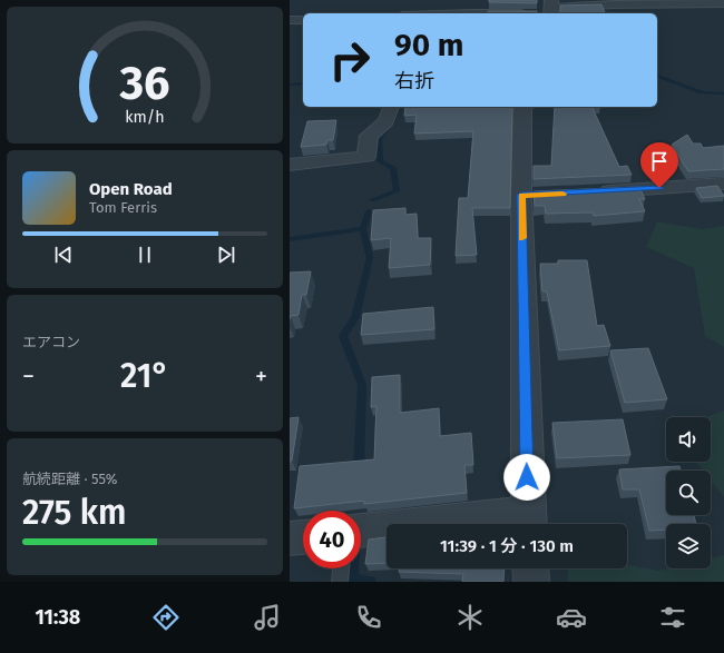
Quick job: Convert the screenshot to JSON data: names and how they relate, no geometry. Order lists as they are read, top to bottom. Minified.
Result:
{"page":{"turn":["90 m","右折"],"song":["Open Road","Tom Ferris"],"tile":["エアコン",["航続距離 · 55%","275 km"]],"heat":["−","21°","+"],"limit":"40","trip":"11:39 · 1 分 · 130 m","tabs":"11:38","gauge":["36","km/h"]}}
